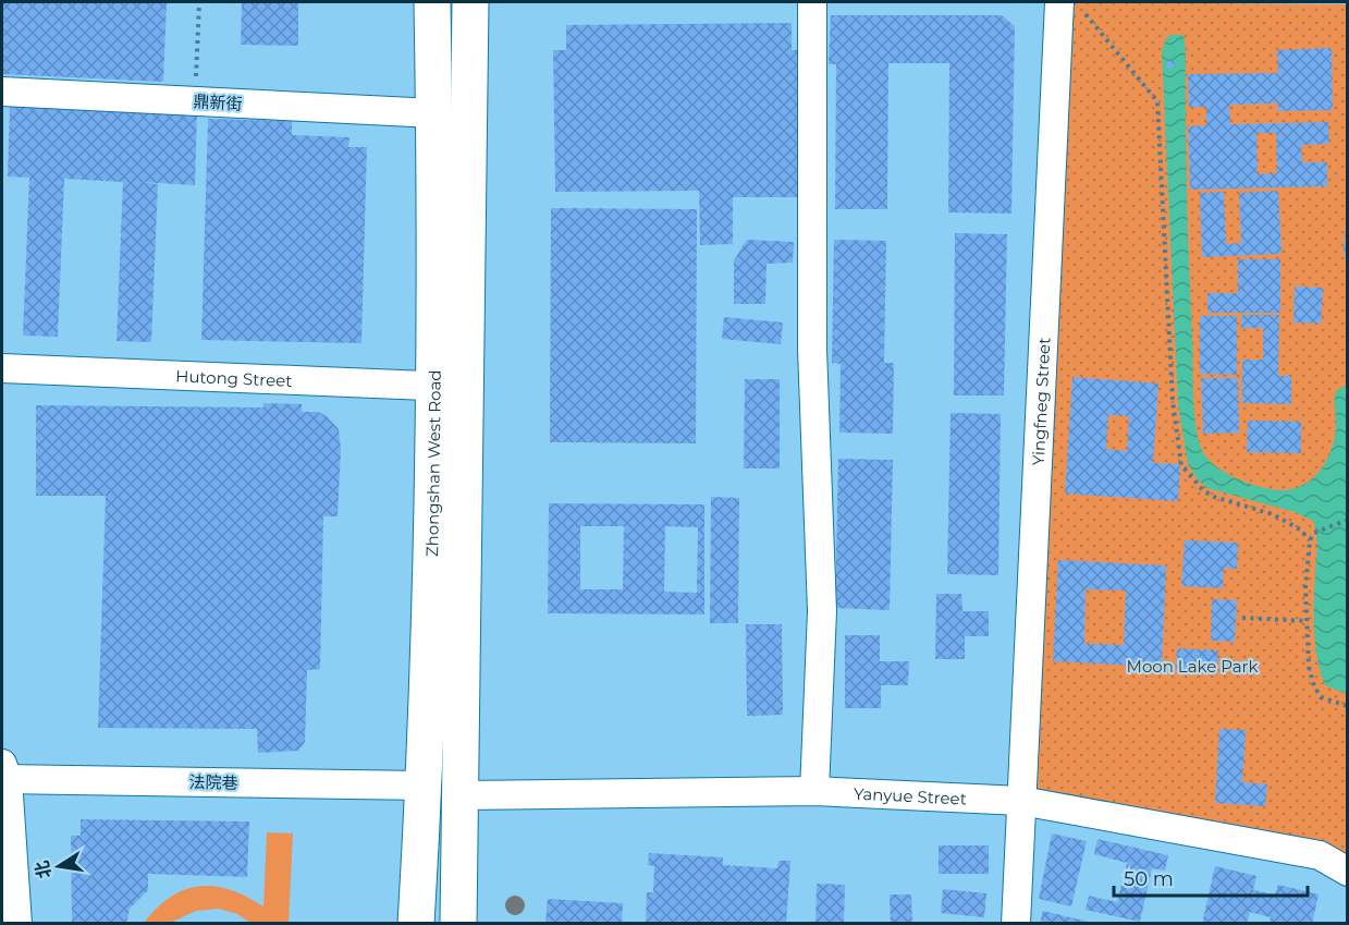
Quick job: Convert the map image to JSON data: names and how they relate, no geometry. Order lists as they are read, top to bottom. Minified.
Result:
{"streets":{"main road":["Zhongshan West Road"],"street":["鼎新街","Hutong Street","Yingfneg Street","法院巷","Yanyue Street"]},"crossings":[["鼎新街","Zhongshan West Road"],["Hutong Street","Zhongshan West Road"],["Yingfneg Street","Yanyue Street"],["Zhongshan West Road","法院巷"],["Zhongshan West Road","Yanyue Street"]],"parks":["Moon Lake Park"],"scale_bar":"50 m","north":"left"}
